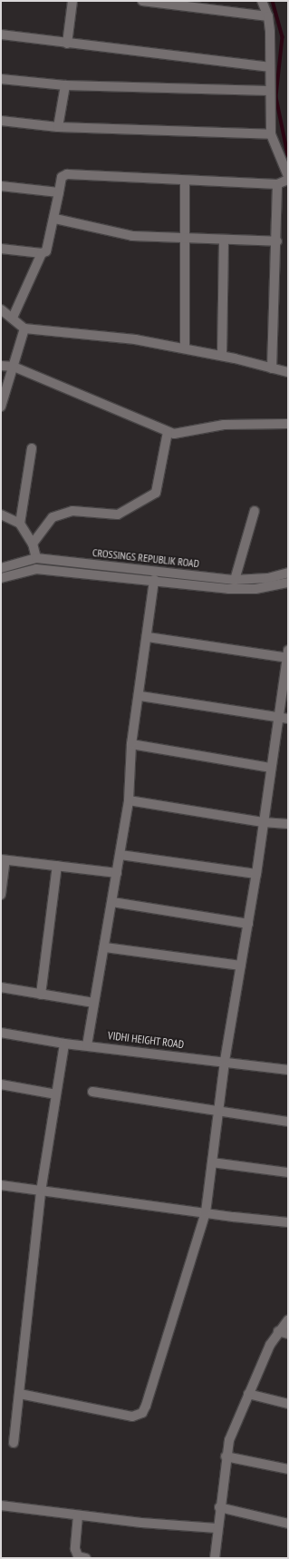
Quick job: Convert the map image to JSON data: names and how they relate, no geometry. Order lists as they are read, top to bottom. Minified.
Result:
{"streets":{"street":["CROSSINGS REPUBLIK ROAD","VIDHI HEIGHT ROAD"]}}
